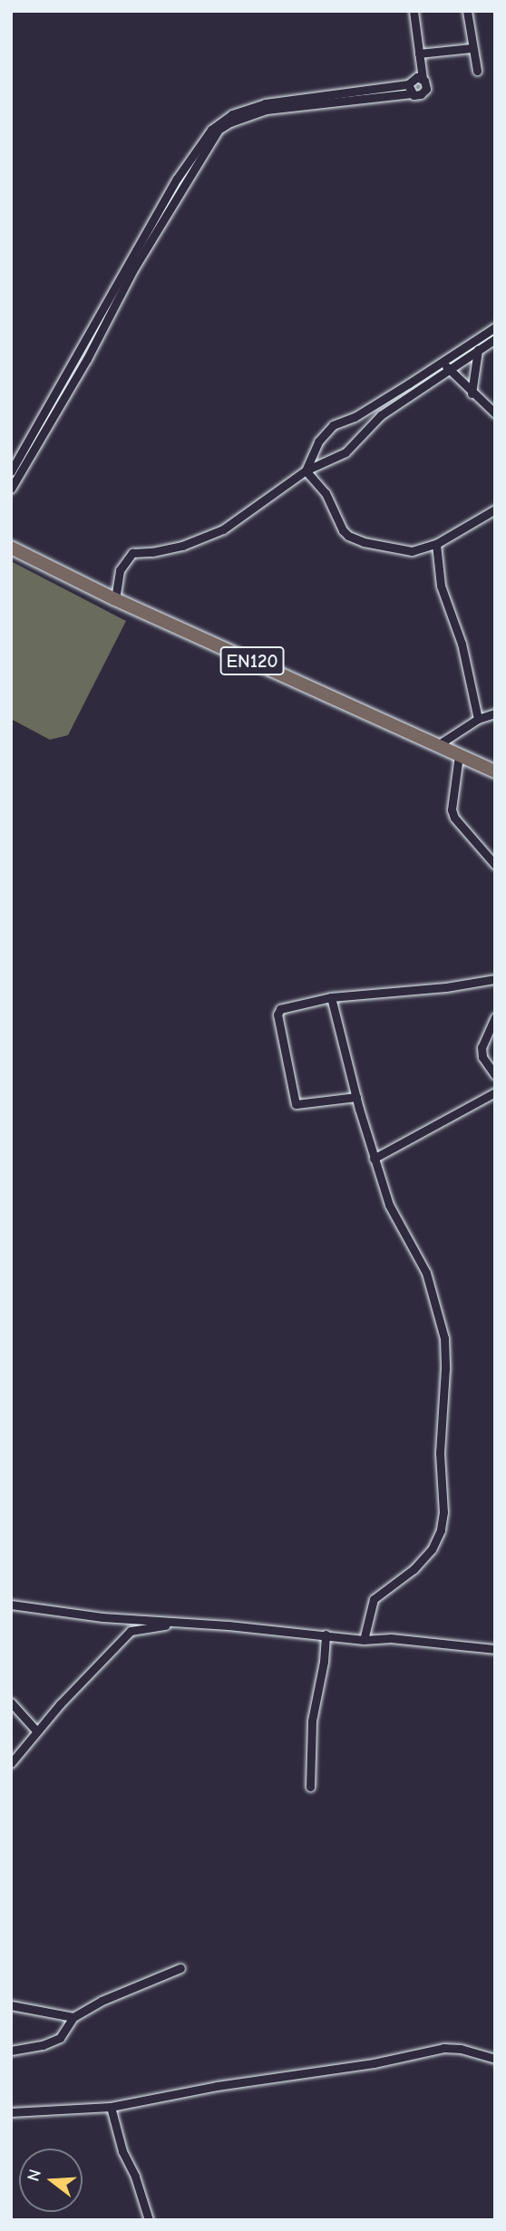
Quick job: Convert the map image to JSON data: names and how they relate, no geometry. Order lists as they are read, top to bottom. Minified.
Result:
{"streets":{"highway":["EN120"]},"north":"left"}
